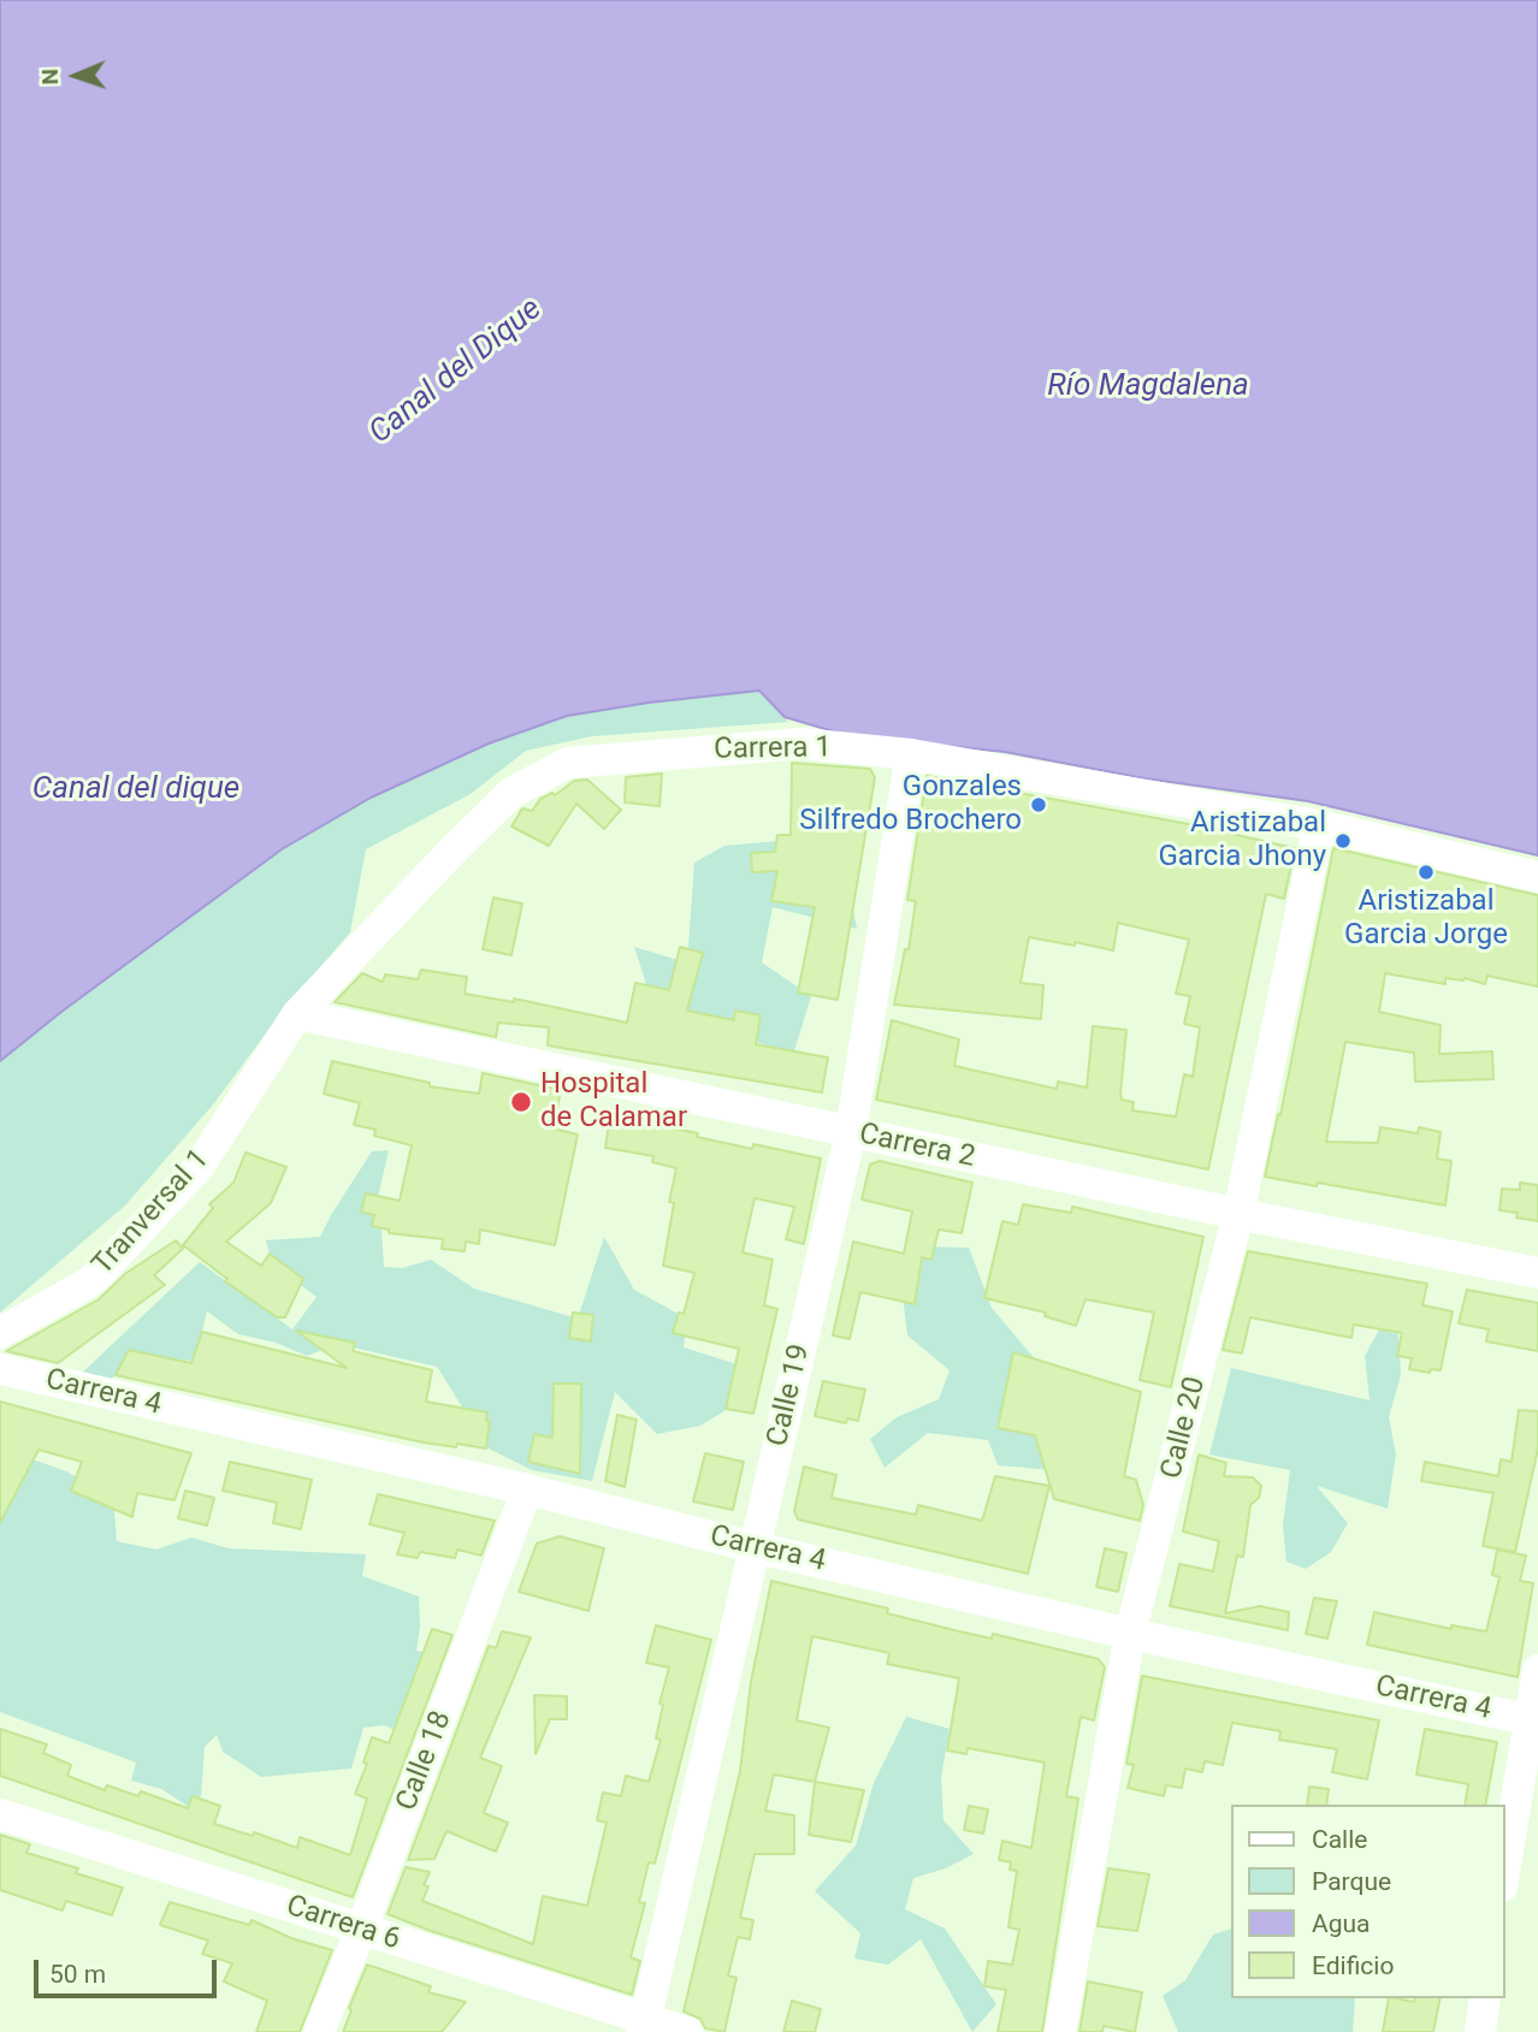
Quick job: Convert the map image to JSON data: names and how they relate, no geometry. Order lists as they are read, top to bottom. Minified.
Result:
{"streets":{"street":["Carrera 1","Carrera 2","Tranversal 1","Carrera 4","Calle 19","Calle 20","Calle 18","Carrera 6"]},"crossings":[["Carrera 1","Carrera 2"],["Carrera 1","Tranversal 1"],["Carrera 1","Calle 19"],["Carrera 1","Calle 20"],["Carrera 2","Tranversal 1"],["Carrera 2","Calle 19"],["Carrera 2","Calle 20"],["Carrera 4","Calle 19"],["Carrera 4","Calle 20"],["Carrera 4","Calle 18"],["Calle 19","Carrera 6"],["Calle 18","Carrera 6"]],"water":["Canal del Dique","Río Magdalena","Canal del dique"],"places":["Gonzales Silfredo Brochero","Aristizabal Garcia Jhony","Aristizabal Garcia Jorge","Hospital de Calamar"],"legend":["Calle","Parque","Agua","Edificio"],"scale_bar":"50 m","north":"left"}
